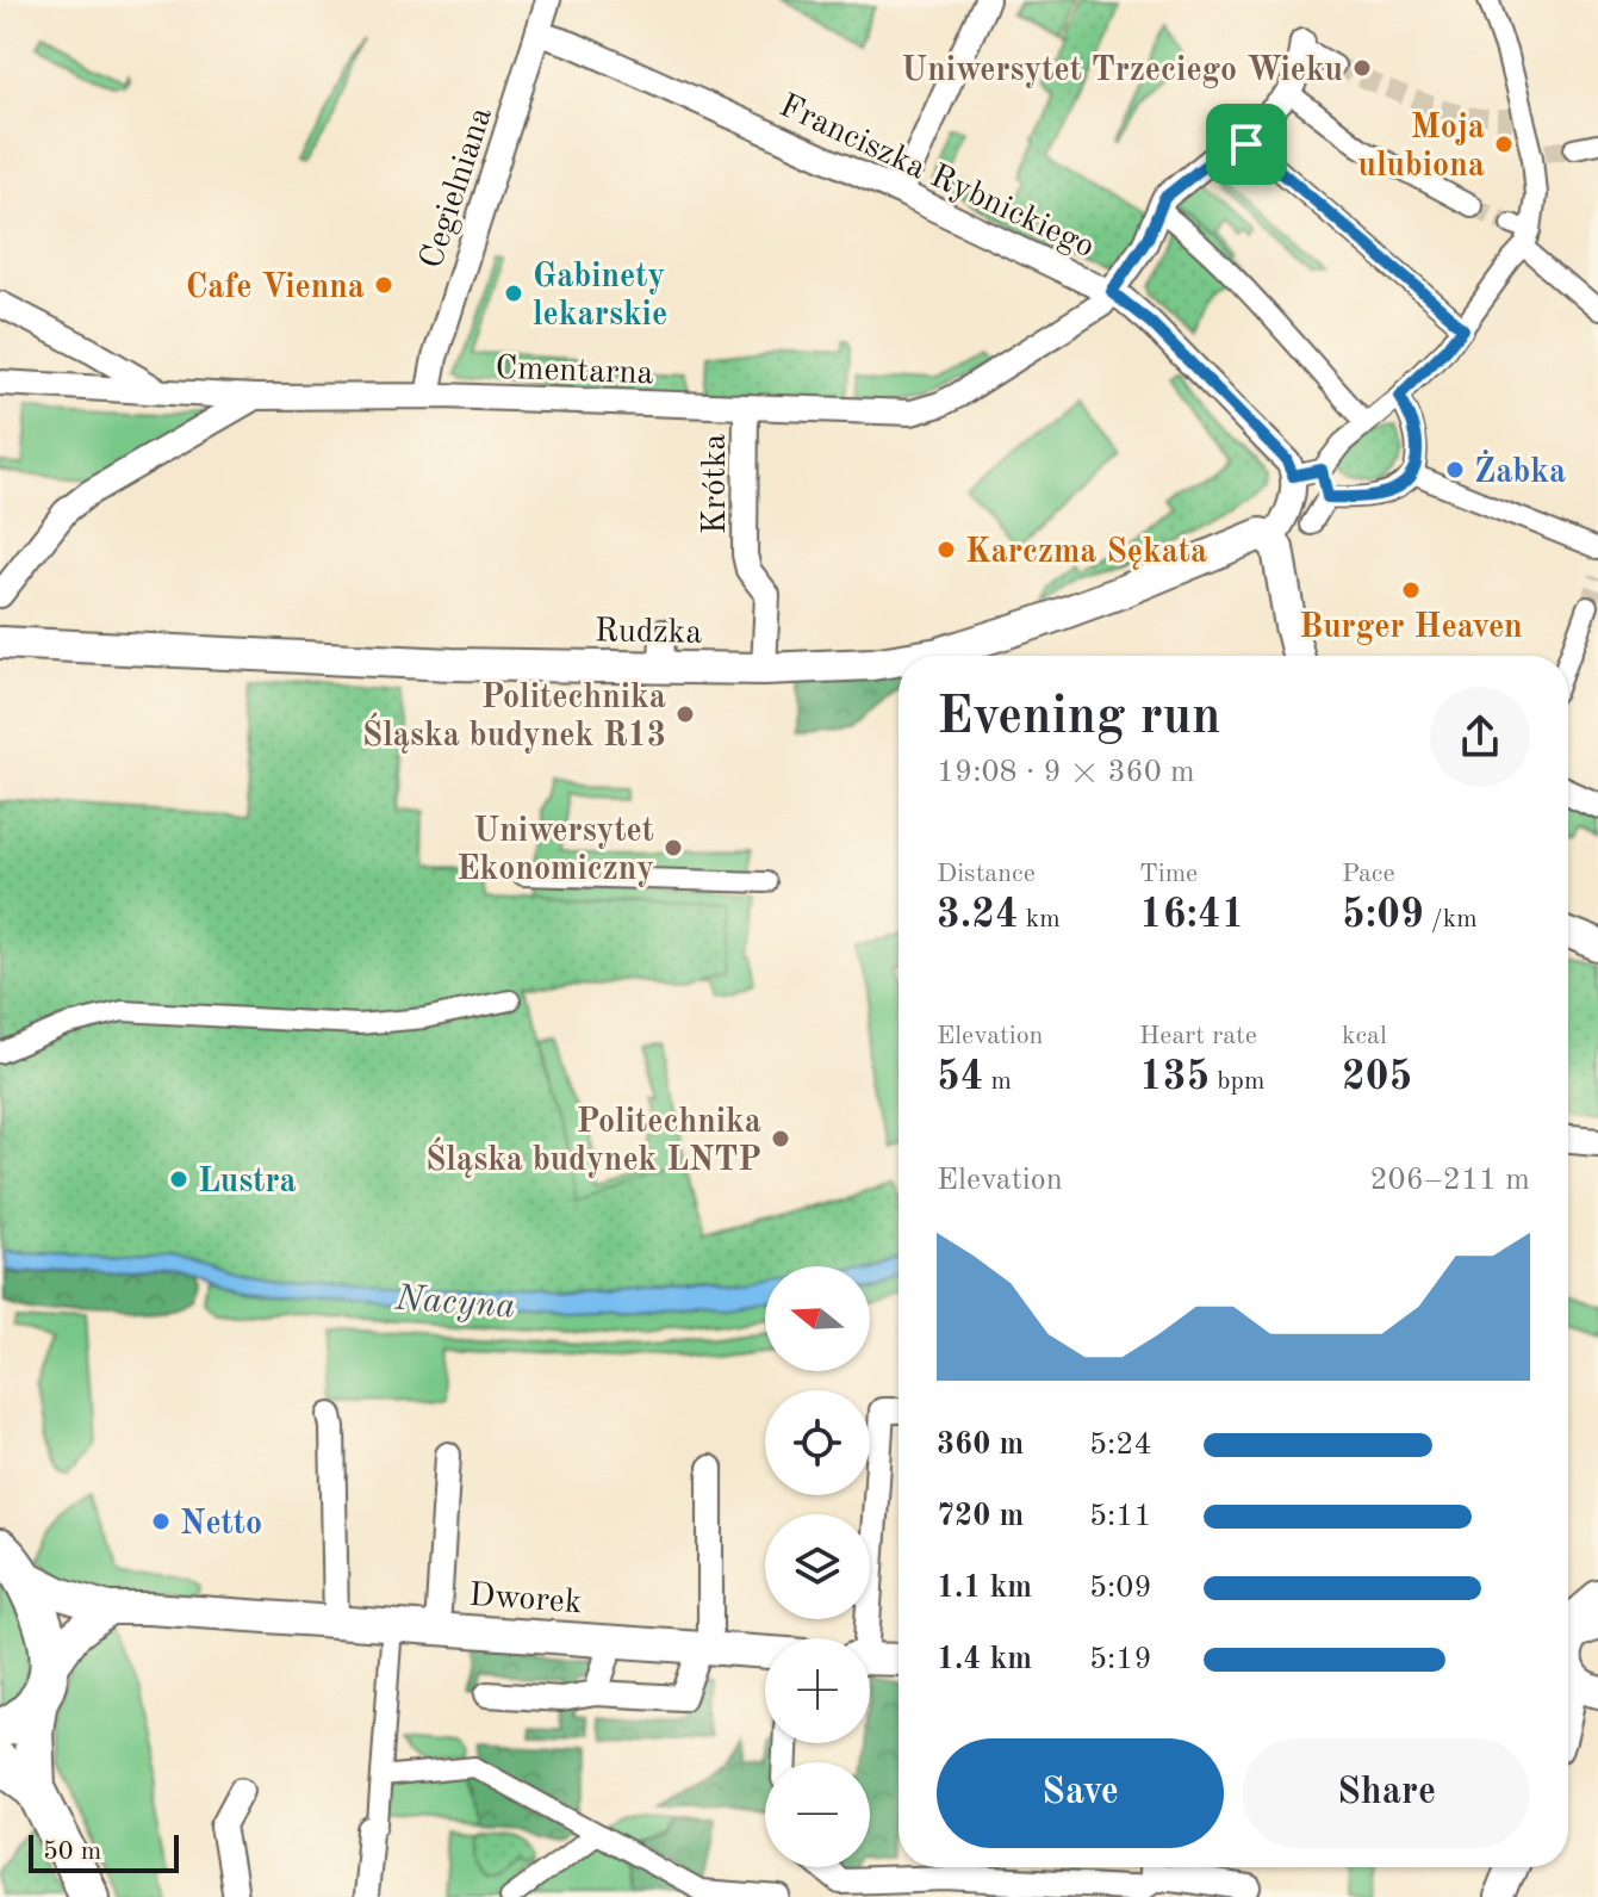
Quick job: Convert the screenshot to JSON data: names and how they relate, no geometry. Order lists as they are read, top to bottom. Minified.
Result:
{"streets":{"street":["Franciszka Rybnickiego","Cegielniana","Cmentarna","Krótka","Rudzka","Dworek"]},"crossings":[["Franciszka Rybnickiego","Cegielniana"],["Franciszka Rybnickiego","Cmentarna"],["Cegielniana","Cmentarna"],["Cmentarna","Krótka"],["Krótka","Rudzka"]],"water":["Nacyna"],"places":["Uniwersytet Trzeciego Wieku","Moja ulubiona","Cafe Vienna","Gabinety lekarskie","Żabka","Karczma Sękata","Burger Heaven","Politechnika Śląska budynek R13","Uniwersytet Ekonomiczny","Politechnika Śląska budynek LNTP","Lustra","Netto"],"scale_bar":"50 m","north":"left","page":{"heading":["Evening run","19:08 · 9 × 360 m"],"stats":[["Distance","3.24 km"],["Time","16:41"],["Pace","5:09 /km"],["Elevation","54 m"],["Heart rate","135 bpm"],["kcal","205"]],"chart":["Elevation","206–211 m"],"map_buttons":["+","−"],"list":[{"name":"360 m","note":"5:24"},{"name":"720 m","note":"5:11"},{"name":"1.1 km","note":"5:09"},{"name":"1.4 km","note":"5:19"}],"buttons":["Save","Share"],"scale":"50 m"}}
